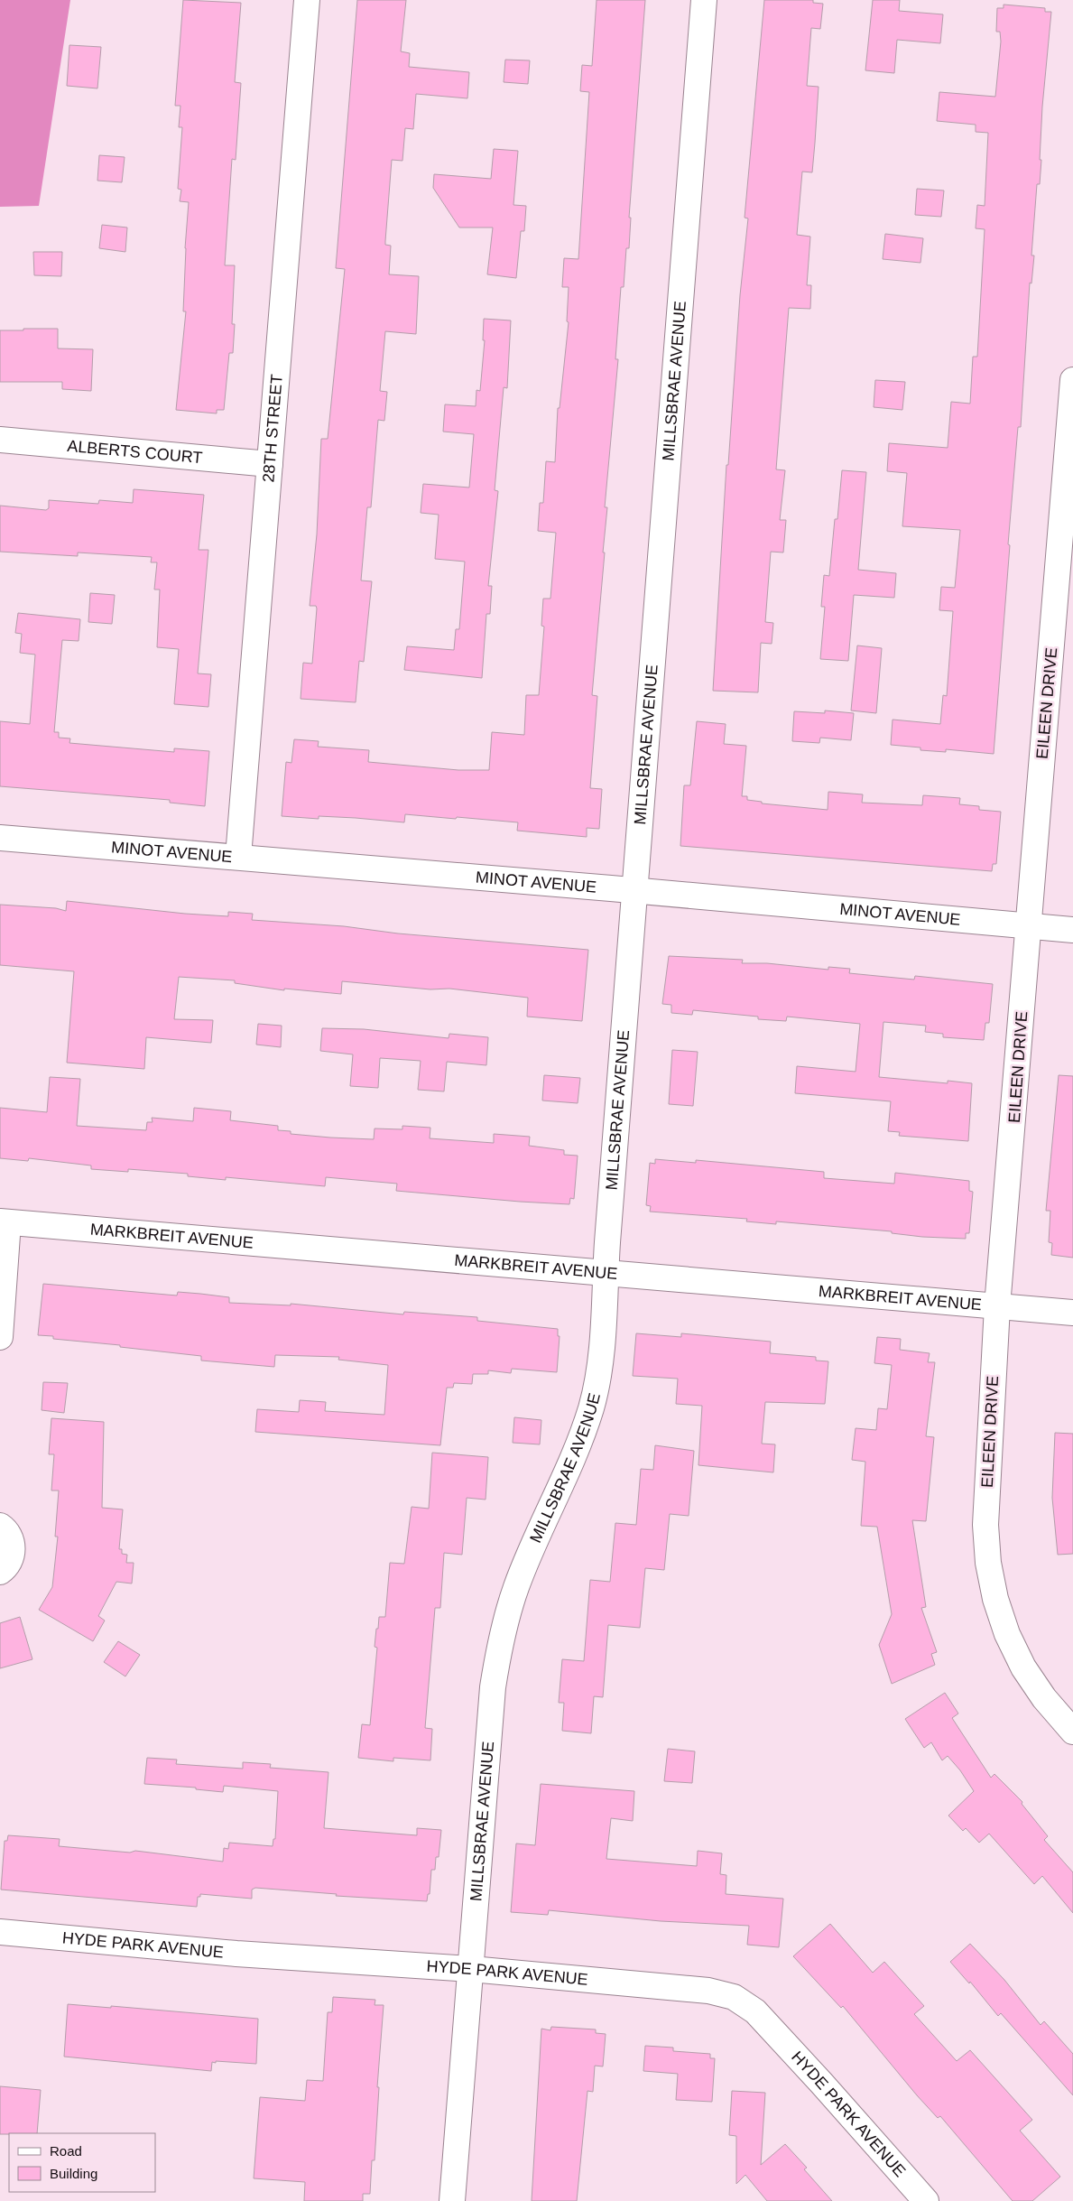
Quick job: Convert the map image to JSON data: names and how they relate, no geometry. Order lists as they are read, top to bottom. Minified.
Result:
{"streets":{"street":["MILLSBRAE AVENUE","28TH STREET","ALBERTS COURT","EILEEN DRIVE","MINOT AVENUE","MARKBREIT AVENUE","HYDE PARK AVENUE"]},"crossings":[["MILLSBRAE AVENUE","MINOT AVENUE"],["MILLSBRAE AVENUE","MARKBREIT AVENUE"],["MILLSBRAE AVENUE","HYDE PARK AVENUE"],["28TH STREET","ALBERTS COURT"],["28TH STREET","MINOT AVENUE"],["EILEEN DRIVE","MINOT AVENUE"],["EILEEN DRIVE","MARKBREIT AVENUE"]],"legend":["Road","Building"]}
